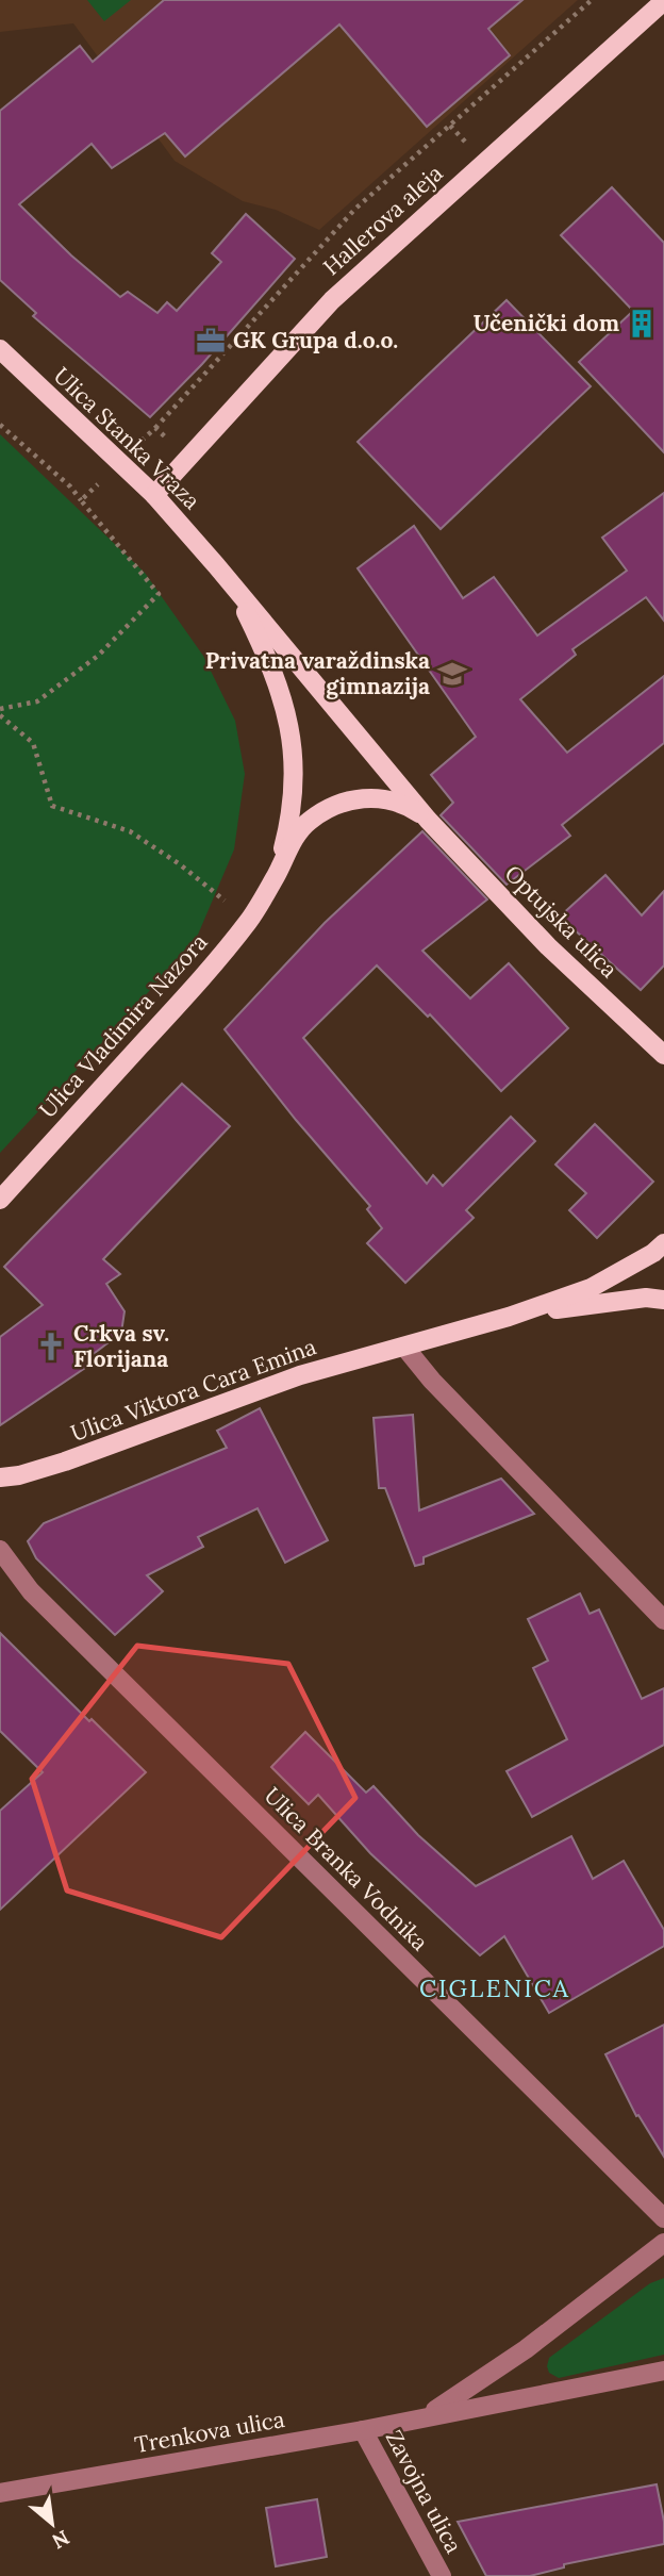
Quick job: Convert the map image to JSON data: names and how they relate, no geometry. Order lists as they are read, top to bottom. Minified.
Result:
{"streets":{"main road":["Hallerova aleja","Ulica Stanka Vraza","Optujska ulica","Ulica Vladimira Nazora","Ulica Viktora Cara Emina"],"street":["Ulica Branka Vodnika","Trenkova ulica","Zavojna ulica"]},"crossings":[["Hallerova aleja","Ulica Stanka Vraza"],["Ulica Stanka Vraza","Optujska ulica"],["Ulica Stanka Vraza","Ulica Vladimira Nazora"],["Trenkova ulica","Zavojna ulica"]],"districts":["CIGLENICA"],"places":{"building":["Učenički dom"],"office":["GK Grupa d.o.o."],"school or university":["Privatna varaždinska gimnazija"],"church":["Crkva sv. Florijana"]},"north":"bottom right"}
